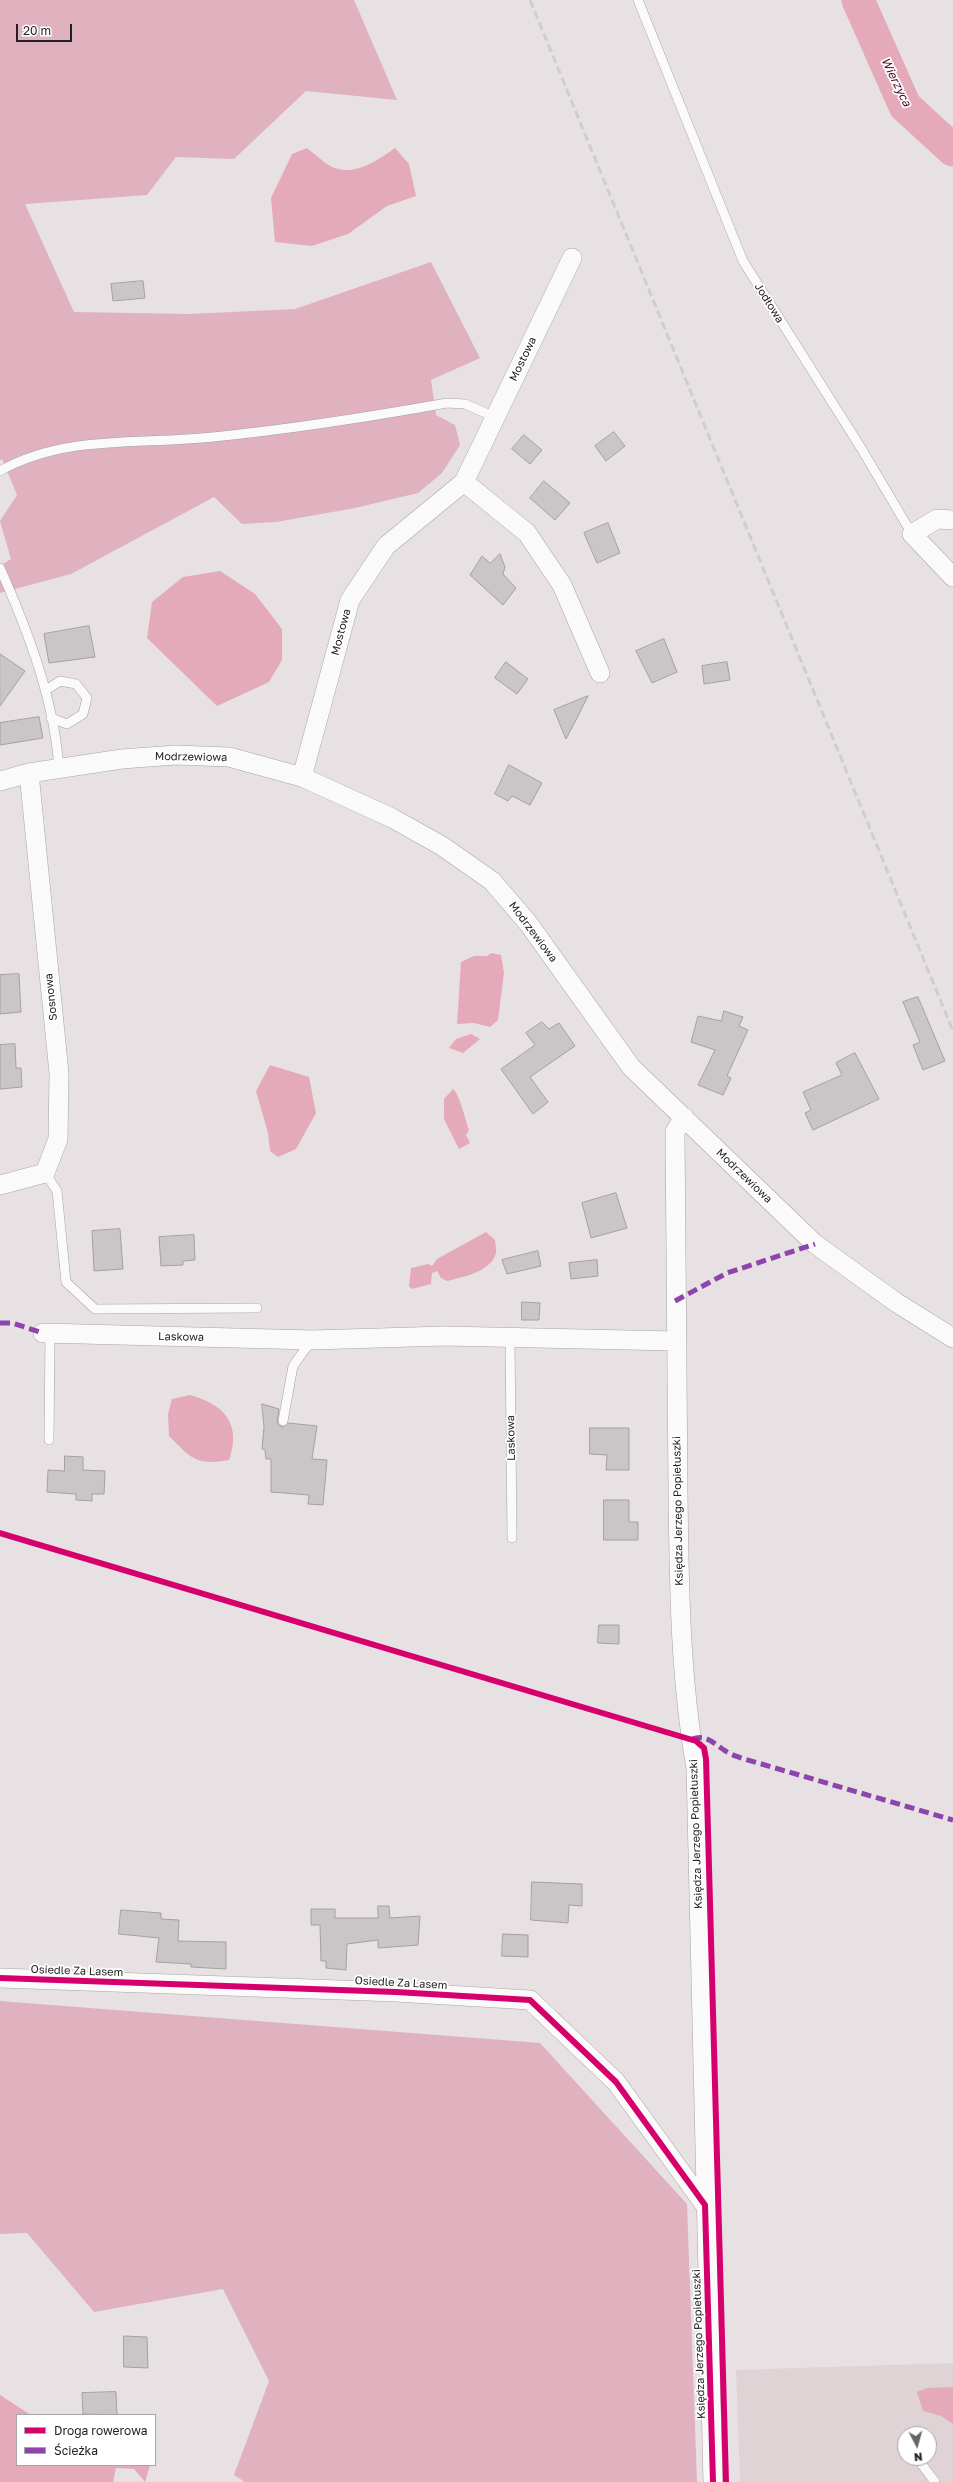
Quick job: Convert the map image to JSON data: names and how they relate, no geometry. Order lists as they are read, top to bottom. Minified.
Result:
{"streets":{"street":["Jodłowa","Mostowa","Modrzewiowa","Sosnowa","Laskowa","Księdza Jerzego Popiełuszki","Osiedle Za Lasem"]},"crossings":[["Mostowa","Modrzewiowa"],["Modrzewiowa","Sosnowa"],["Modrzewiowa","Księdza Jerzego Popiełuszki"],["Laskowa","Księdza Jerzego Popiełuszki"],["Księdza Jerzego Popiełuszki","Osiedle Za Lasem"]],"water":["Wierzyca"],"legend":["Droga rowerowa","Ścieżka"],"scale_bar":"20 m","north":"bottom"}
